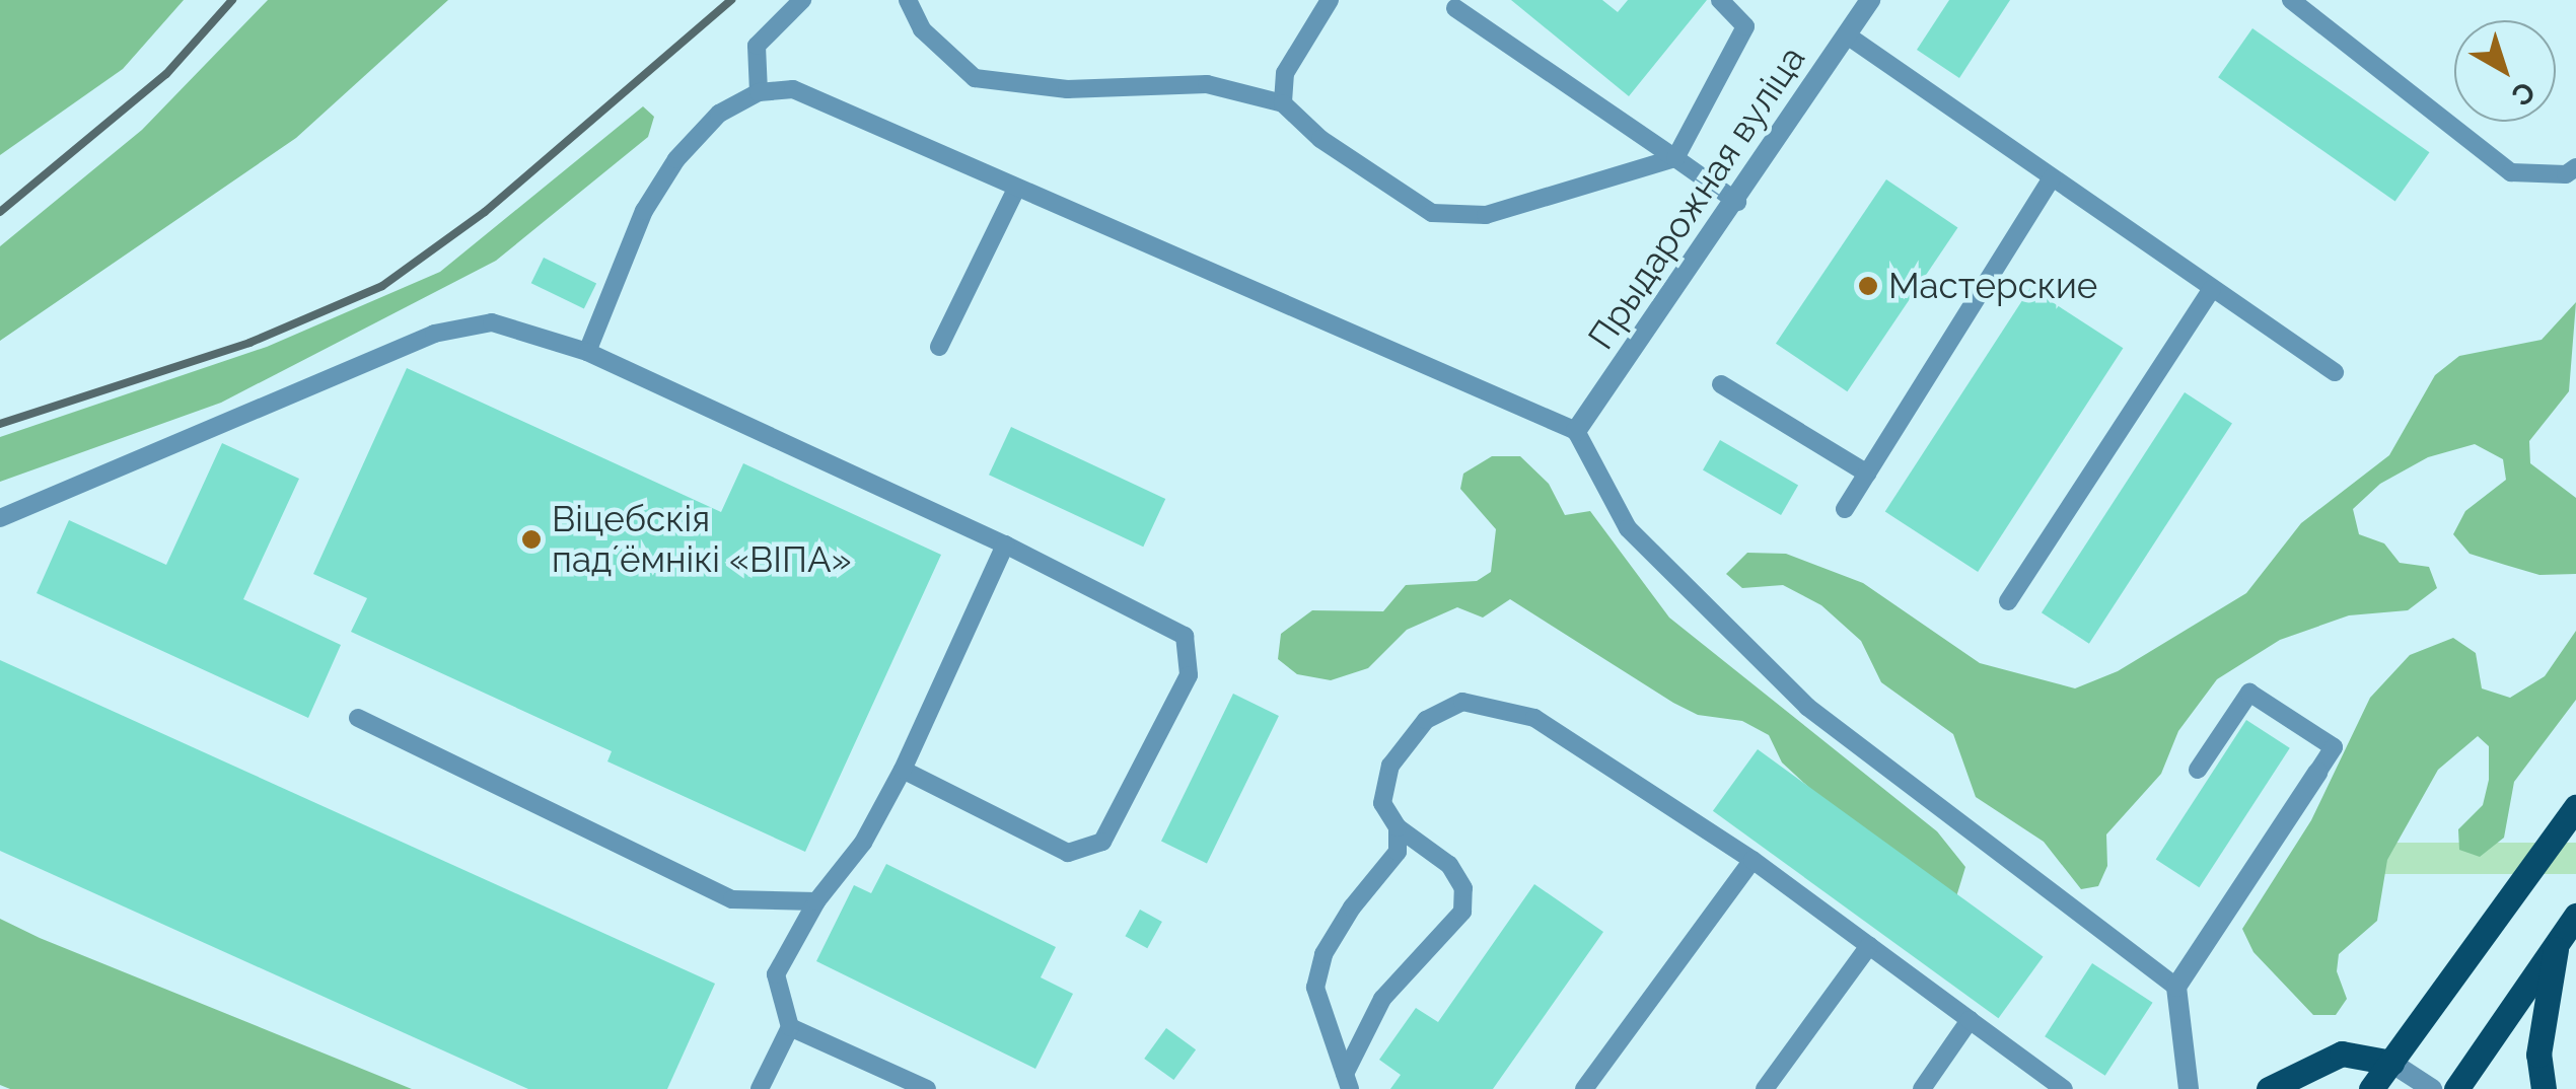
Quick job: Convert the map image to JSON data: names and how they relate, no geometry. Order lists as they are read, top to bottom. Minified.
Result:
{"streets":{"street":["Прыдарожная вуліца"]},"places":["Мастерские","Віцебскія падʼёмнікі «ВІПА»"],"north":"bottom right"}
